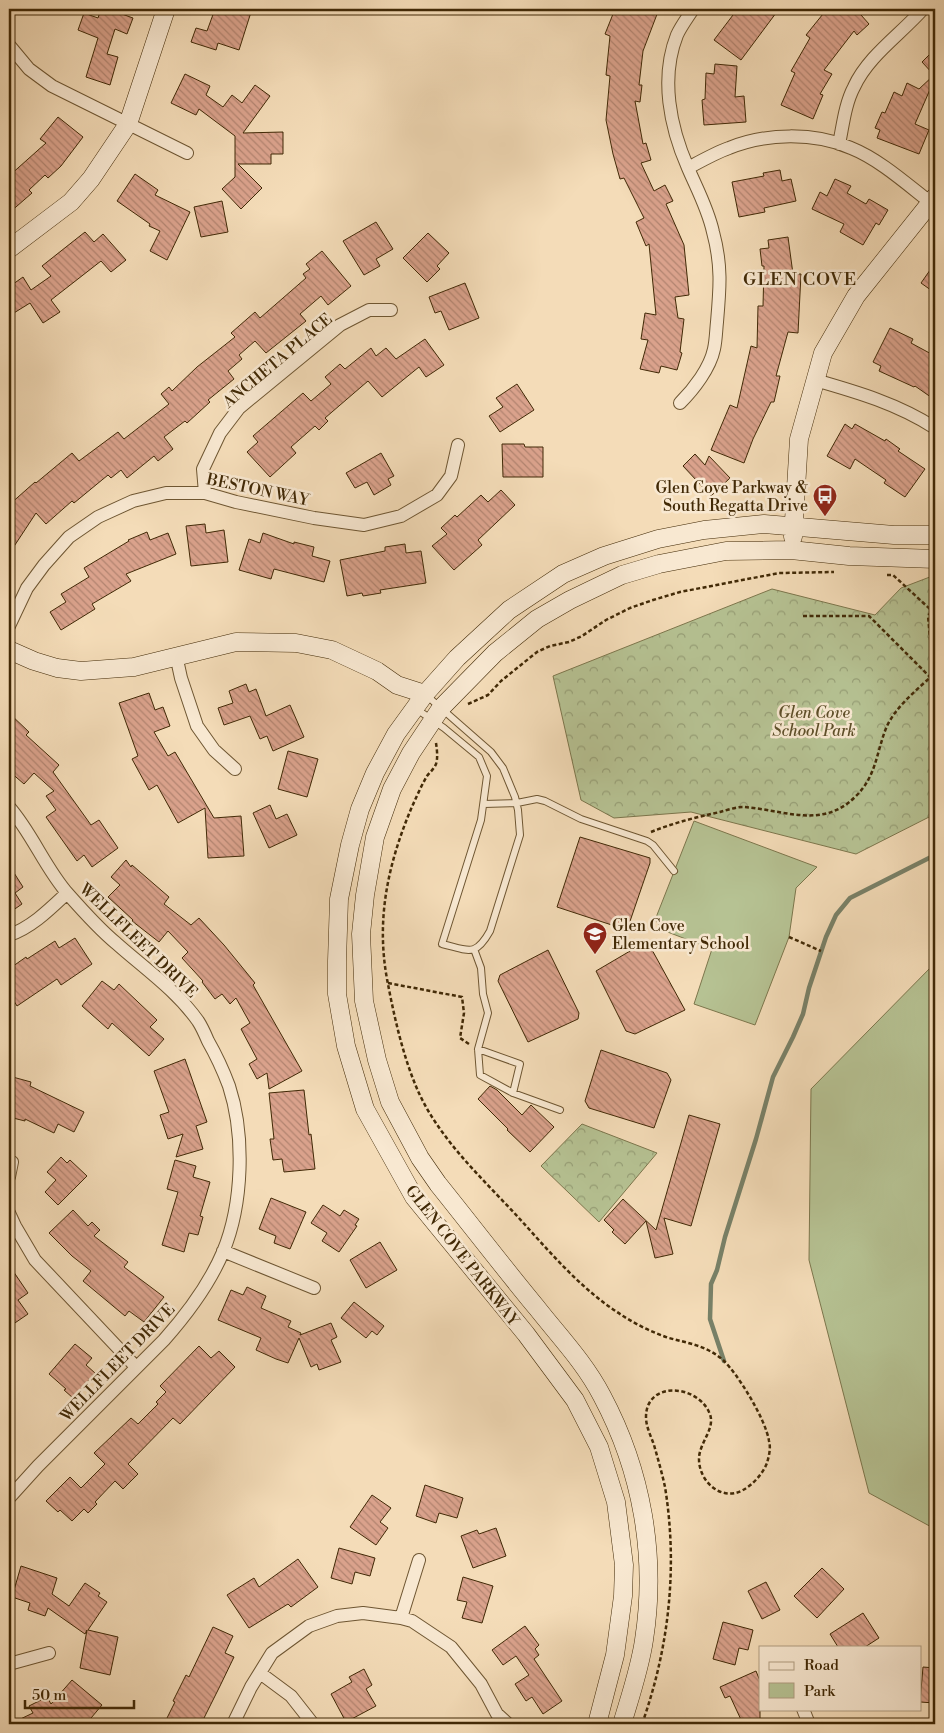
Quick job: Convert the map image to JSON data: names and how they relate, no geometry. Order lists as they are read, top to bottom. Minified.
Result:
{"streets":{"main road":["GLEN COVE PARKWAY"],"street":["ANCHETA PLACE","BESTON WAY","WELLFLEET DRIVE"]},"crossings":[["ANCHETA PLACE","BESTON WAY"]],"districts":["GLEN COVE"],"parks":["Glen Cove School Park"],"places":{"bus stop":["Glen Cove Parkway & South Regatta Drive"],"school or university":["Glen Cove Elementary School"]},"legend":["Road","Park"],"scale_bar":"50 m"}
